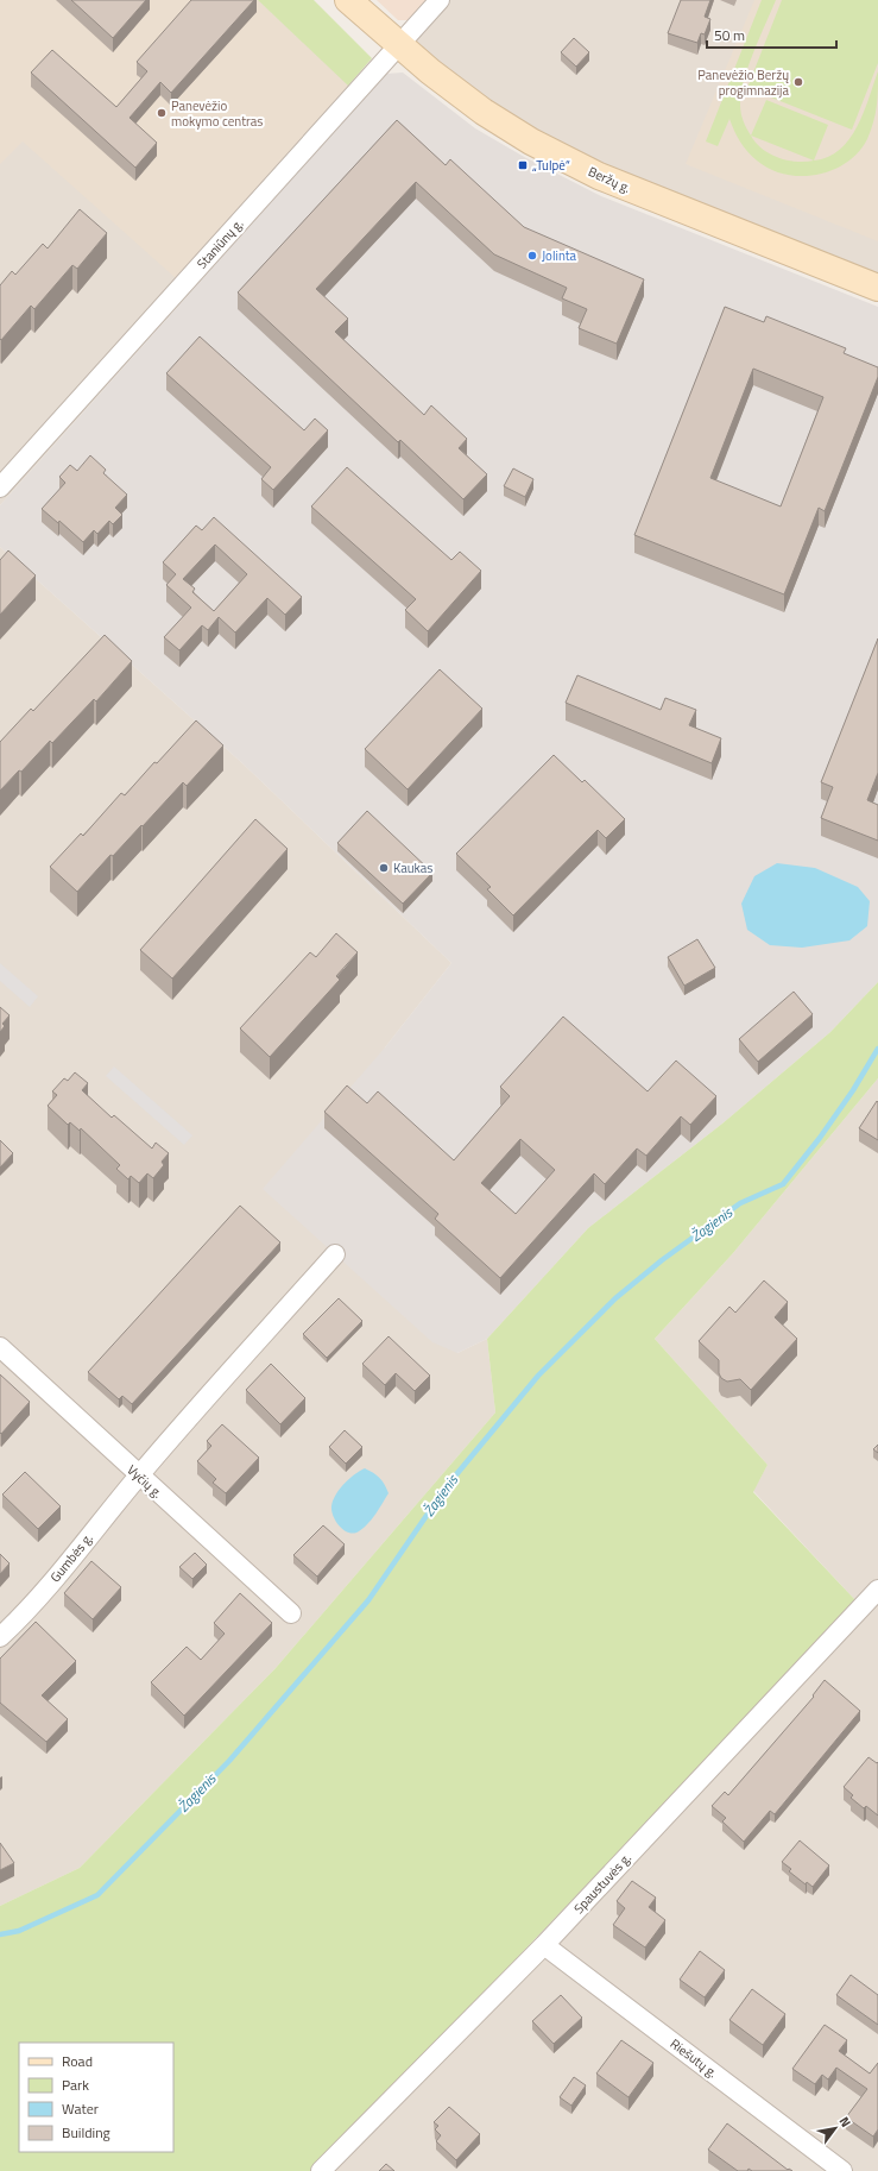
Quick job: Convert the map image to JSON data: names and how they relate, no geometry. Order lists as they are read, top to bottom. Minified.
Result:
{"streets":{"main road":["Beržų g."],"street":["Staniūnų g.","Vyčių g.","Gumbės g.","Spaustuvės g.","Riešutų g."]},"crossings":[["Beržų g.","Staniūnų g."],["Vyčių g.","Gumbės g."],["Spaustuvės g.","Riešutų g."]],"water":["Žagienis"],"places":{"other":["Panevėžio Beržų progimnazija","Panevėžio mokymo centras","Jolinta","Kaukas"],"transit":["„Tulpė“"]},"legend":["Road","Park","Water","Building"],"scale_bar":"50 m","north":"top right"}
